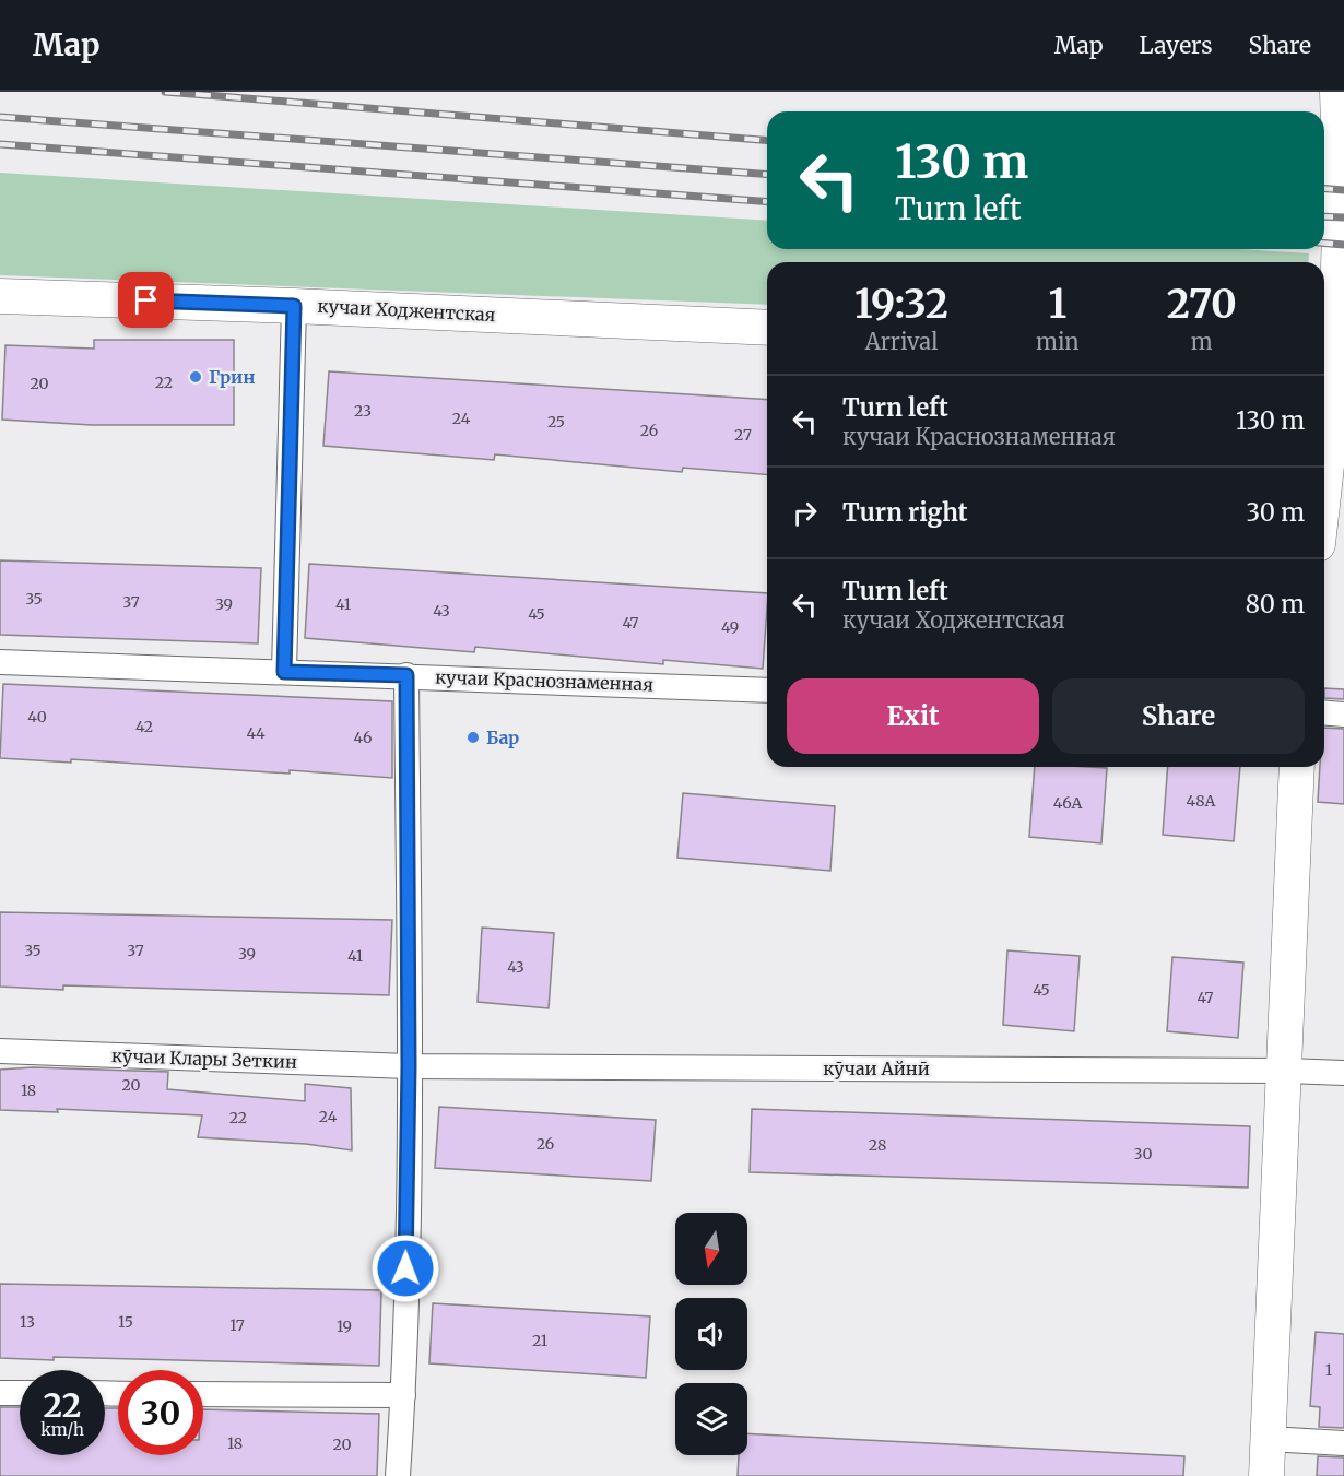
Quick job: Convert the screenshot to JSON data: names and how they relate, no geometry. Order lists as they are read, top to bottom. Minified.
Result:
{"streets":{"street":["кучаи Ходжентская","кучаи Краснознаменная","кӯчаи Клары Зеткин","кӯчаи Айнӣ"]},"crossings":[["кӯчаи Клары Зеткин","кӯчаи Айнӣ"]],"places":["Грин","Бар"],"house_numbers":["22","20","23","24","25","26","27","35","37","39","41","43","45","47","49","40","42","44","46","48А","46А","35","37","39","41","43","45","47","20","18","24","22","26","28","30","13","15","17","19","21","1","18","20"],"north":"bottom","page":{"header":"Map","nav":["Map","Layers","Share"],"turn":["130 m","Turn left"],"eta":["19:32","Arrival","1","min","270","m"],"list":[{"name":"Turn left","note":"кучаи Краснознаменная","value":"130 m"},{"name":"Turn right","value":"30 m"},{"name":"Turn left","note":"кучаи Ходжентская","value":"80 m"}],"buttons":["Exit","Share"],"speed":"22 km/h","limit":"30"}}
